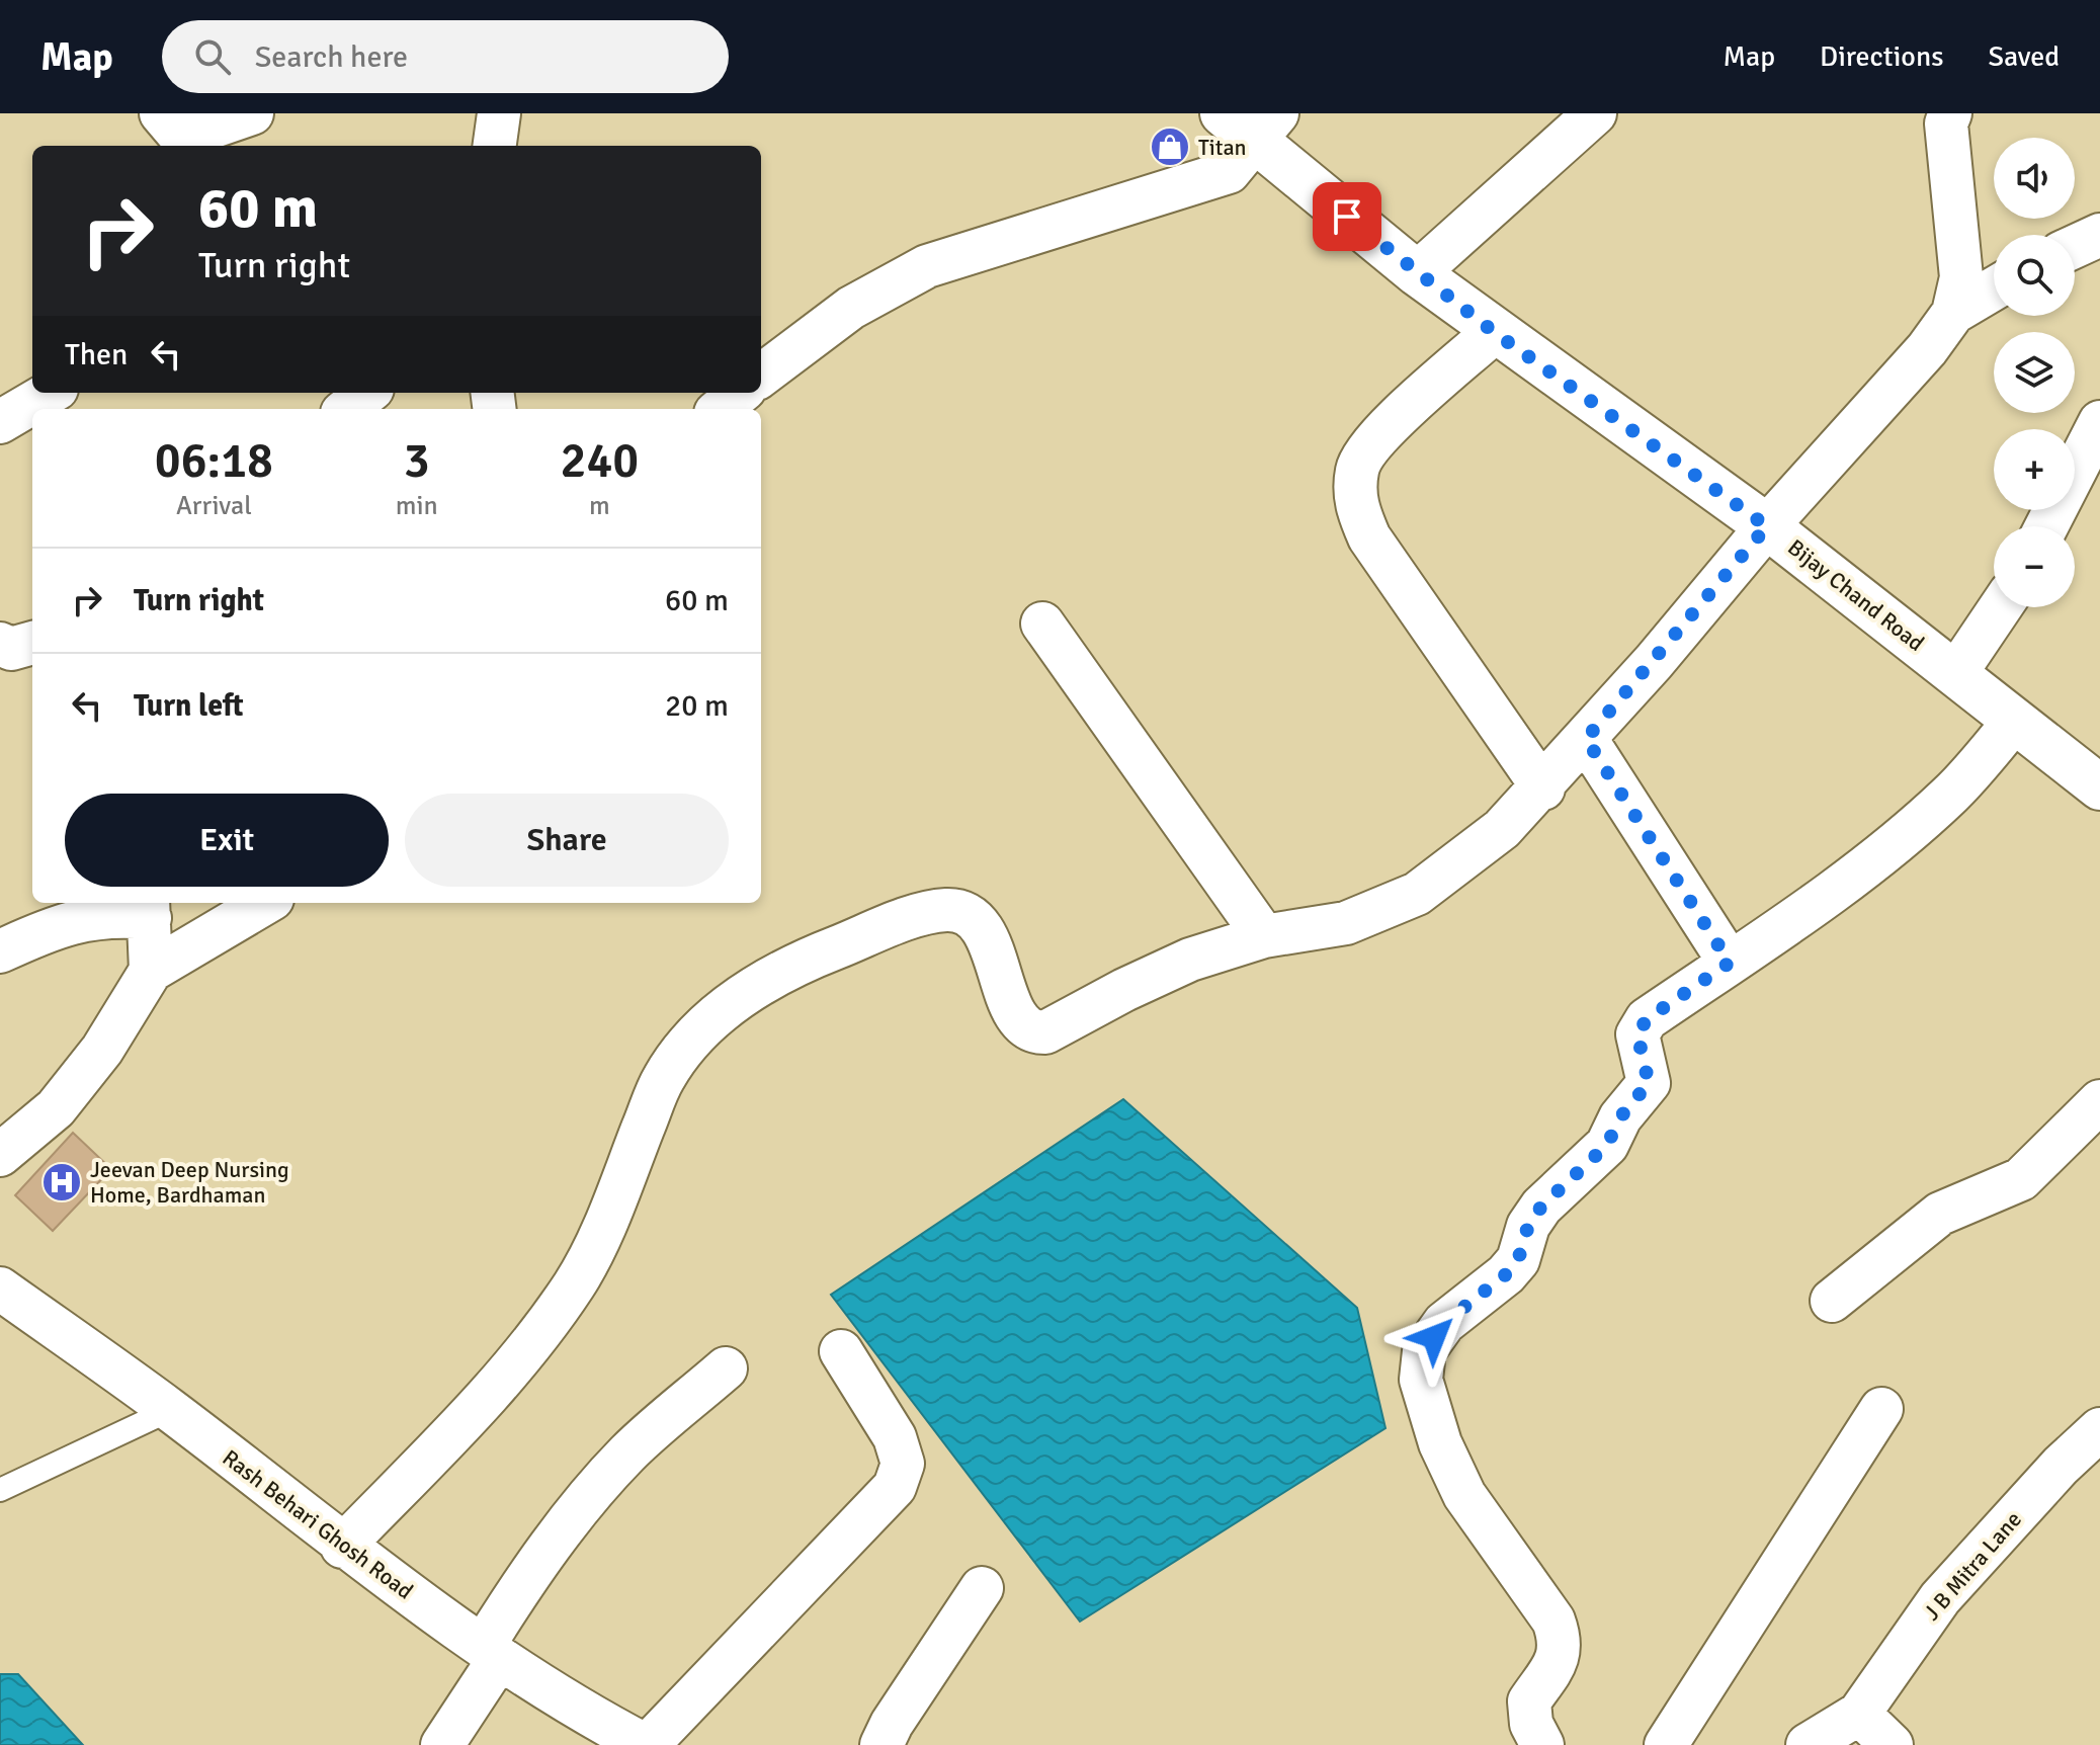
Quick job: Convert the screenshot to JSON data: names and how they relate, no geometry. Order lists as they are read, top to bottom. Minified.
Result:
{"streets":{"main road":["Bijay Chand Road"],"street":["Rash Behari Ghosh Road","J B Mitra Lane"]},"places":{"shop":["Titan"],"hospital":["Jeevan Deep Nursing Home, Bardhaman"]},"page":{"header":"Map","search":"Search here","nav":["Map","Directions","Saved"],"map_buttons":["+","−"],"turn":["60 m","Turn right"],"then":"Then","eta":["06:18","Arrival","3","min","240","m"],"list":[{"name":"Turn right","value":"60 m"},{"name":"Turn left","value":"20 m"}],"buttons":["Exit","Share"]}}
